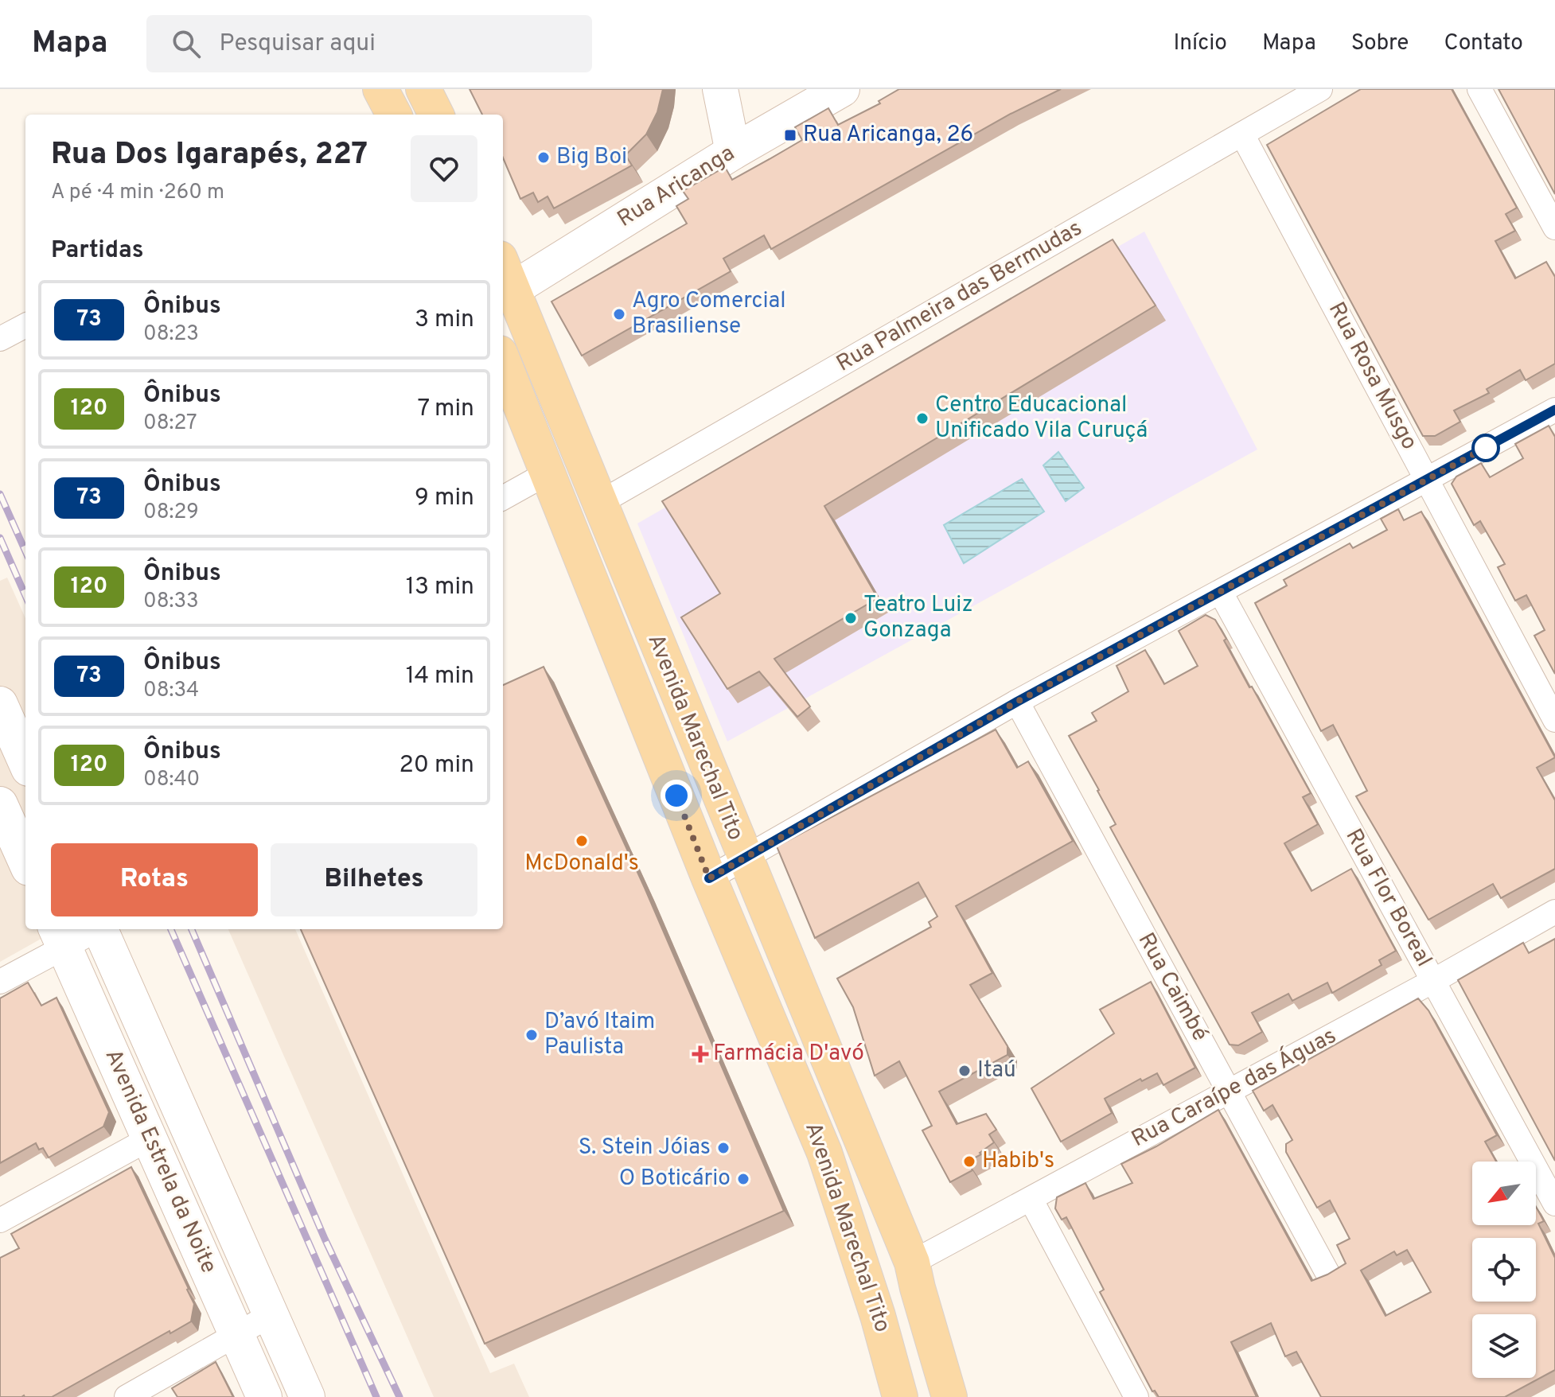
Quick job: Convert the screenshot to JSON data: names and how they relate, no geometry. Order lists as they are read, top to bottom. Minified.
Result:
{"streets":{"main road":["Avenida Marechal Tito"],"street":["Rua Aricanga","Rua Palmeira das Bermudas","Rua Rosa Musgo","Rua Flor Boreal","Rua Caimbé","Rua Caraípe das Águas","Avenida Estrela da Noite"]},"crossings":[["Rua Aricanga","Avenida Marechal Tito"],["Rua Palmeira das Bermudas","Rua Rosa Musgo"],["Rua Palmeira das Bermudas","Avenida Marechal Tito"],["Avenida Marechal Tito","Rua Caraípe das Águas"],["Rua Flor Boreal","Rua Caraípe das Águas"],["Rua Caimbé","Rua Caraípe das Águas"]],"places":{"transit":["Rua Aricanga, 26"],"other":["Big Boi","Agro Comercial Brasiliense","Centro Educacional Unificado Vila Curuçá","Teatro Luiz Gonzaga","McDonald's","D’avó Itaim Paulista","Itaú","S. Stein Jóias","Habib's","O Boticário"],"health":["Farmácia D'avó"]},"lines":["bus line 73"],"north":"bottom left","page":{"header":"Mapa","search":"Pesquisar aqui","nav":["Início","Mapa","Sobre","Contato"],"heading":[["Rua Dos Igarapés, 227","A pé · 4 min · 260 m"],"Partidas"],"list":[{"mark":"73","name":"Ônibus","note":"08:23","value":"3 min"},{"mark":"120","name":"Ônibus","note":"08:27","value":"7 min"},{"mark":"73","name":"Ônibus","note":"08:29","value":"9 min"},{"mark":"120","name":"Ônibus","note":"08:33","value":"13 min"},{"mark":"73","name":"Ônibus","note":"08:34","value":"14 min"},{"mark":"120","name":"Ônibus","note":"08:40","value":"20 min"}],"buttons":["Rotas","Bilhetes"]}}
